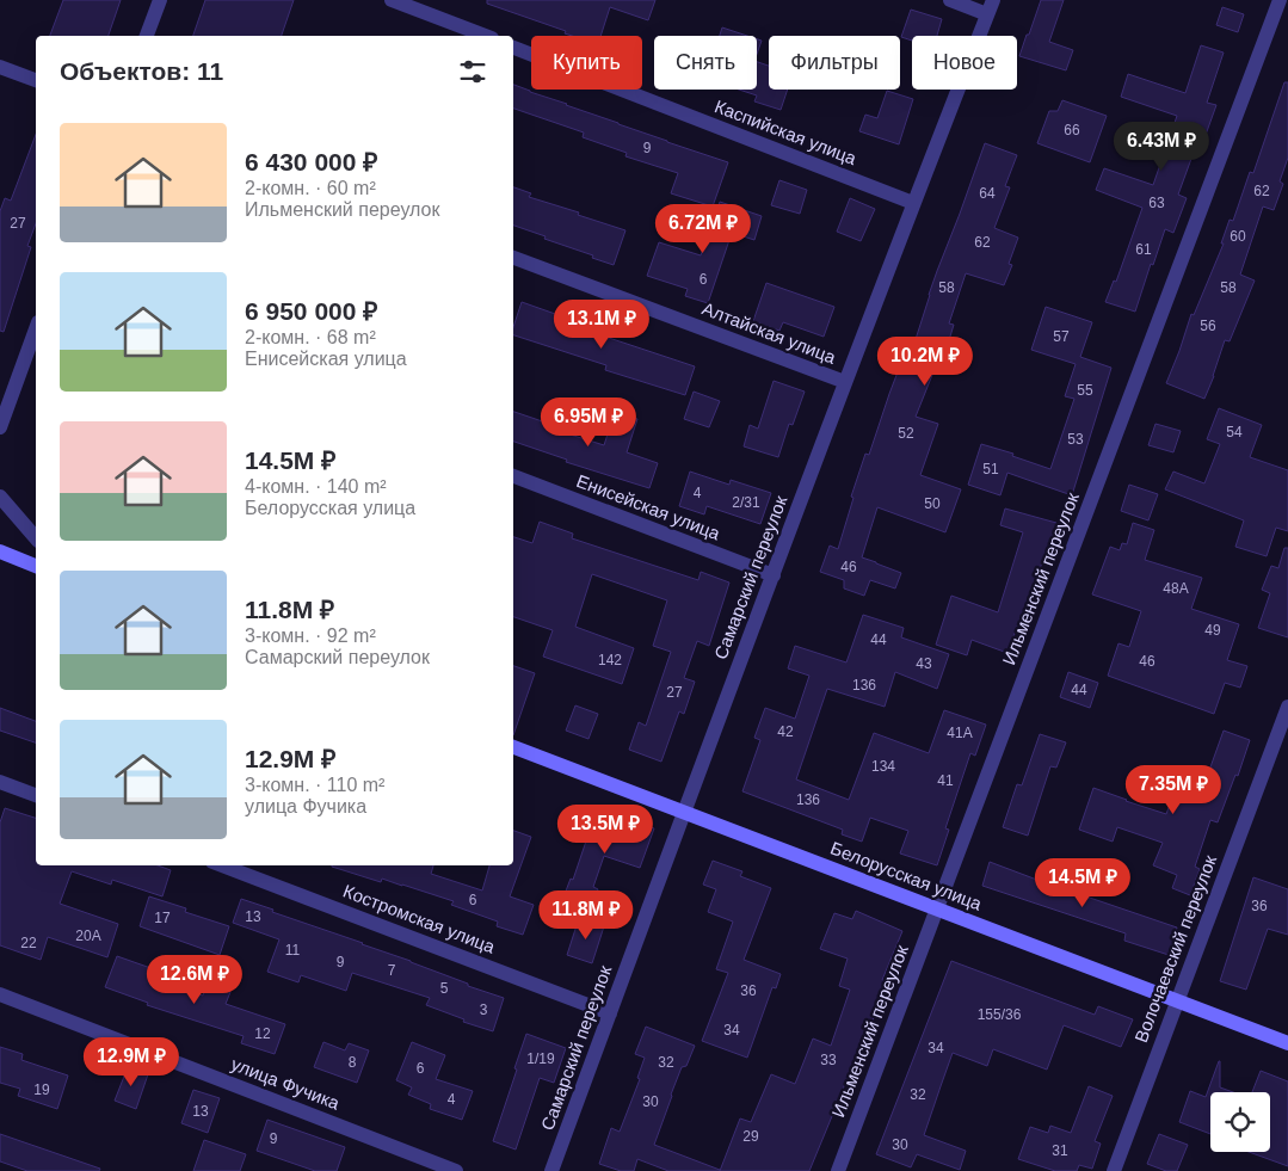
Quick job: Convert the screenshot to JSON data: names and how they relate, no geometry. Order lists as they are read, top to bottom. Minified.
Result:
{"streets":{"main road":["Белорусская улица"],"street":["Каспийская улица","Алтайская улица","Енисейская улица","Самарский переулок","Ильменский переулок","Костромская улица","Волочаевский переулок","улица Фучика"]},"crossings":[["Каспийская улица","Самарский переулок"],["Алтайская улица","Самарский переулок"],["Енисейская улица","Самарский переулок"],["Самарский переулок","Белорусская улица"],["Самарский переулок","Костромская улица"],["Ильменский переулок","Белорусская улица"],["Белорусская улица","Волочаевский переулок"]],"house_numbers":["66","9","62","64","63","27","60","62","61","6","58","58","56","57","55","54","52","53","51","4","2/31","50","46","48А","49","44","142","46","43","136","44","27","42","41А","134","41","136","6","36","13","17","20А","22","11","9","7","5","36","3","155/36","34","12","34","1/19","33","8","32","6","19","32","4","30","13","29","9","30","31"],"page":{"chip":["Купить","Снять","Фильтры","Новое"],"heading":"Объектов: 11","list":[{"name":"6 430 000 ₽","note":"2-комн. · 60 m² · Ильменский переулок"},{"name":"6 950 000 ₽","note":"2-комн. · 68 m² · Енисейская улица"},{"name":"14.5M ₽","note":"4-комн. · 140 m² · Белорусская улица"},{"name":"11.8M ₽","note":"3-комн. · 92 m² · Самарский переулок"},{"name":"12.9M ₽","note":"3-комн. · 110 m² · улица Фучика"}],"price":["6.43M ₽","6.72M ₽","13.1M ₽","10.2M ₽","6.95M ₽","7.35M ₽","13.5M ₽","14.5M ₽","11.8M ₽","12.6M ₽","12.9M ₽"]}}
